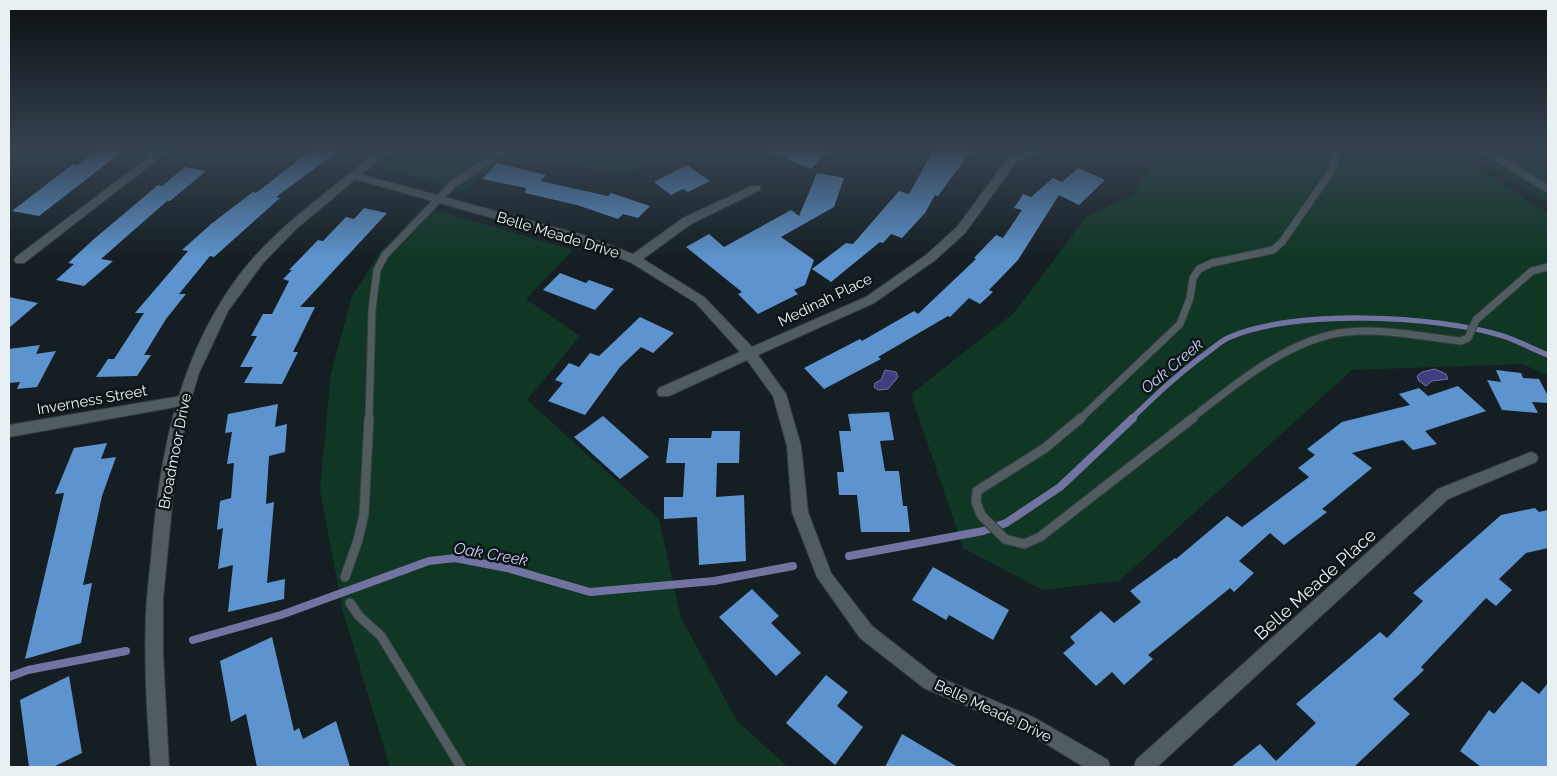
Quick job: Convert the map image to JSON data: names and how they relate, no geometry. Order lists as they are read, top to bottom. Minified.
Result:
{"streets":{"street":["Belle Meade Drive","Medinah Place","Inverness Street","Broadmoor Drive","Belle Meade Place"]},"crossings":[["Belle Meade Drive","Medinah Place"],["Inverness Street","Broadmoor Drive"]],"water":["Oak Creek"]}
